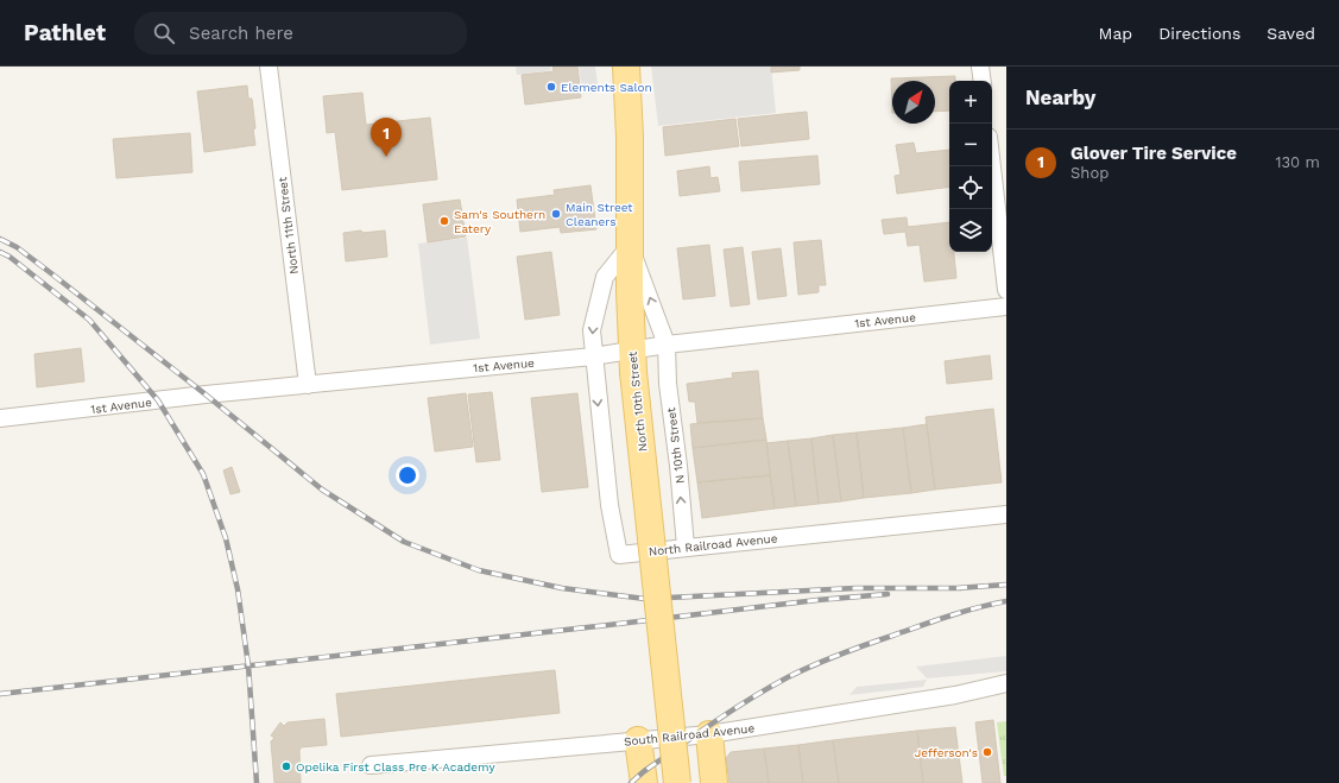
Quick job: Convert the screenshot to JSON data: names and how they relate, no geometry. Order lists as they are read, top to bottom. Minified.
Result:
{"streets":{"main road":["North 10th Street"],"street":["North 11th Street","1st Avenue","N 10th Street","North Railroad Avenue","South Railroad Avenue"]},"crossings":[["North 11th Street","1st Avenue"],["1st Avenue","North 10th Street"],["1st Avenue","N 10th Street"],["1st Avenue","North Railroad Avenue"],["North 10th Street","N 10th Street"],["North 10th Street","North Railroad Avenue"],["N 10th Street","North Railroad Avenue"]],"one_way":["N 10th Street"],"places":["Elements Salon","Main Street Cleaners","Sam's Southern Eatery","Jefferson's","Opelika First Class Pre K Academy"],"north":"top right","page":{"header":"Pathlet","search":"Search here","nav":["Map","Directions","Saved"],"heading":"Nearby","map_buttons":["+","−"],"pins":"1","list":[{"mark":"1","name":"Glover Tire Service","note":"Shop","value":"130 m"}]}}
